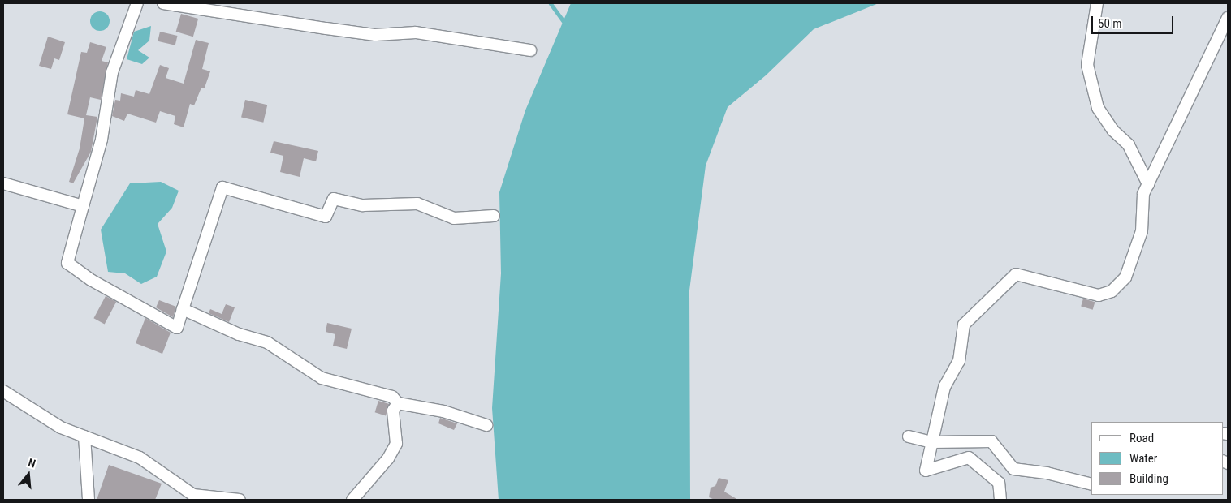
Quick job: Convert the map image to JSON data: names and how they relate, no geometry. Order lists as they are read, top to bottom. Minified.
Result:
{"legend":["Road","Water","Building"],"scale_bar":"50 m","north":"top"}
